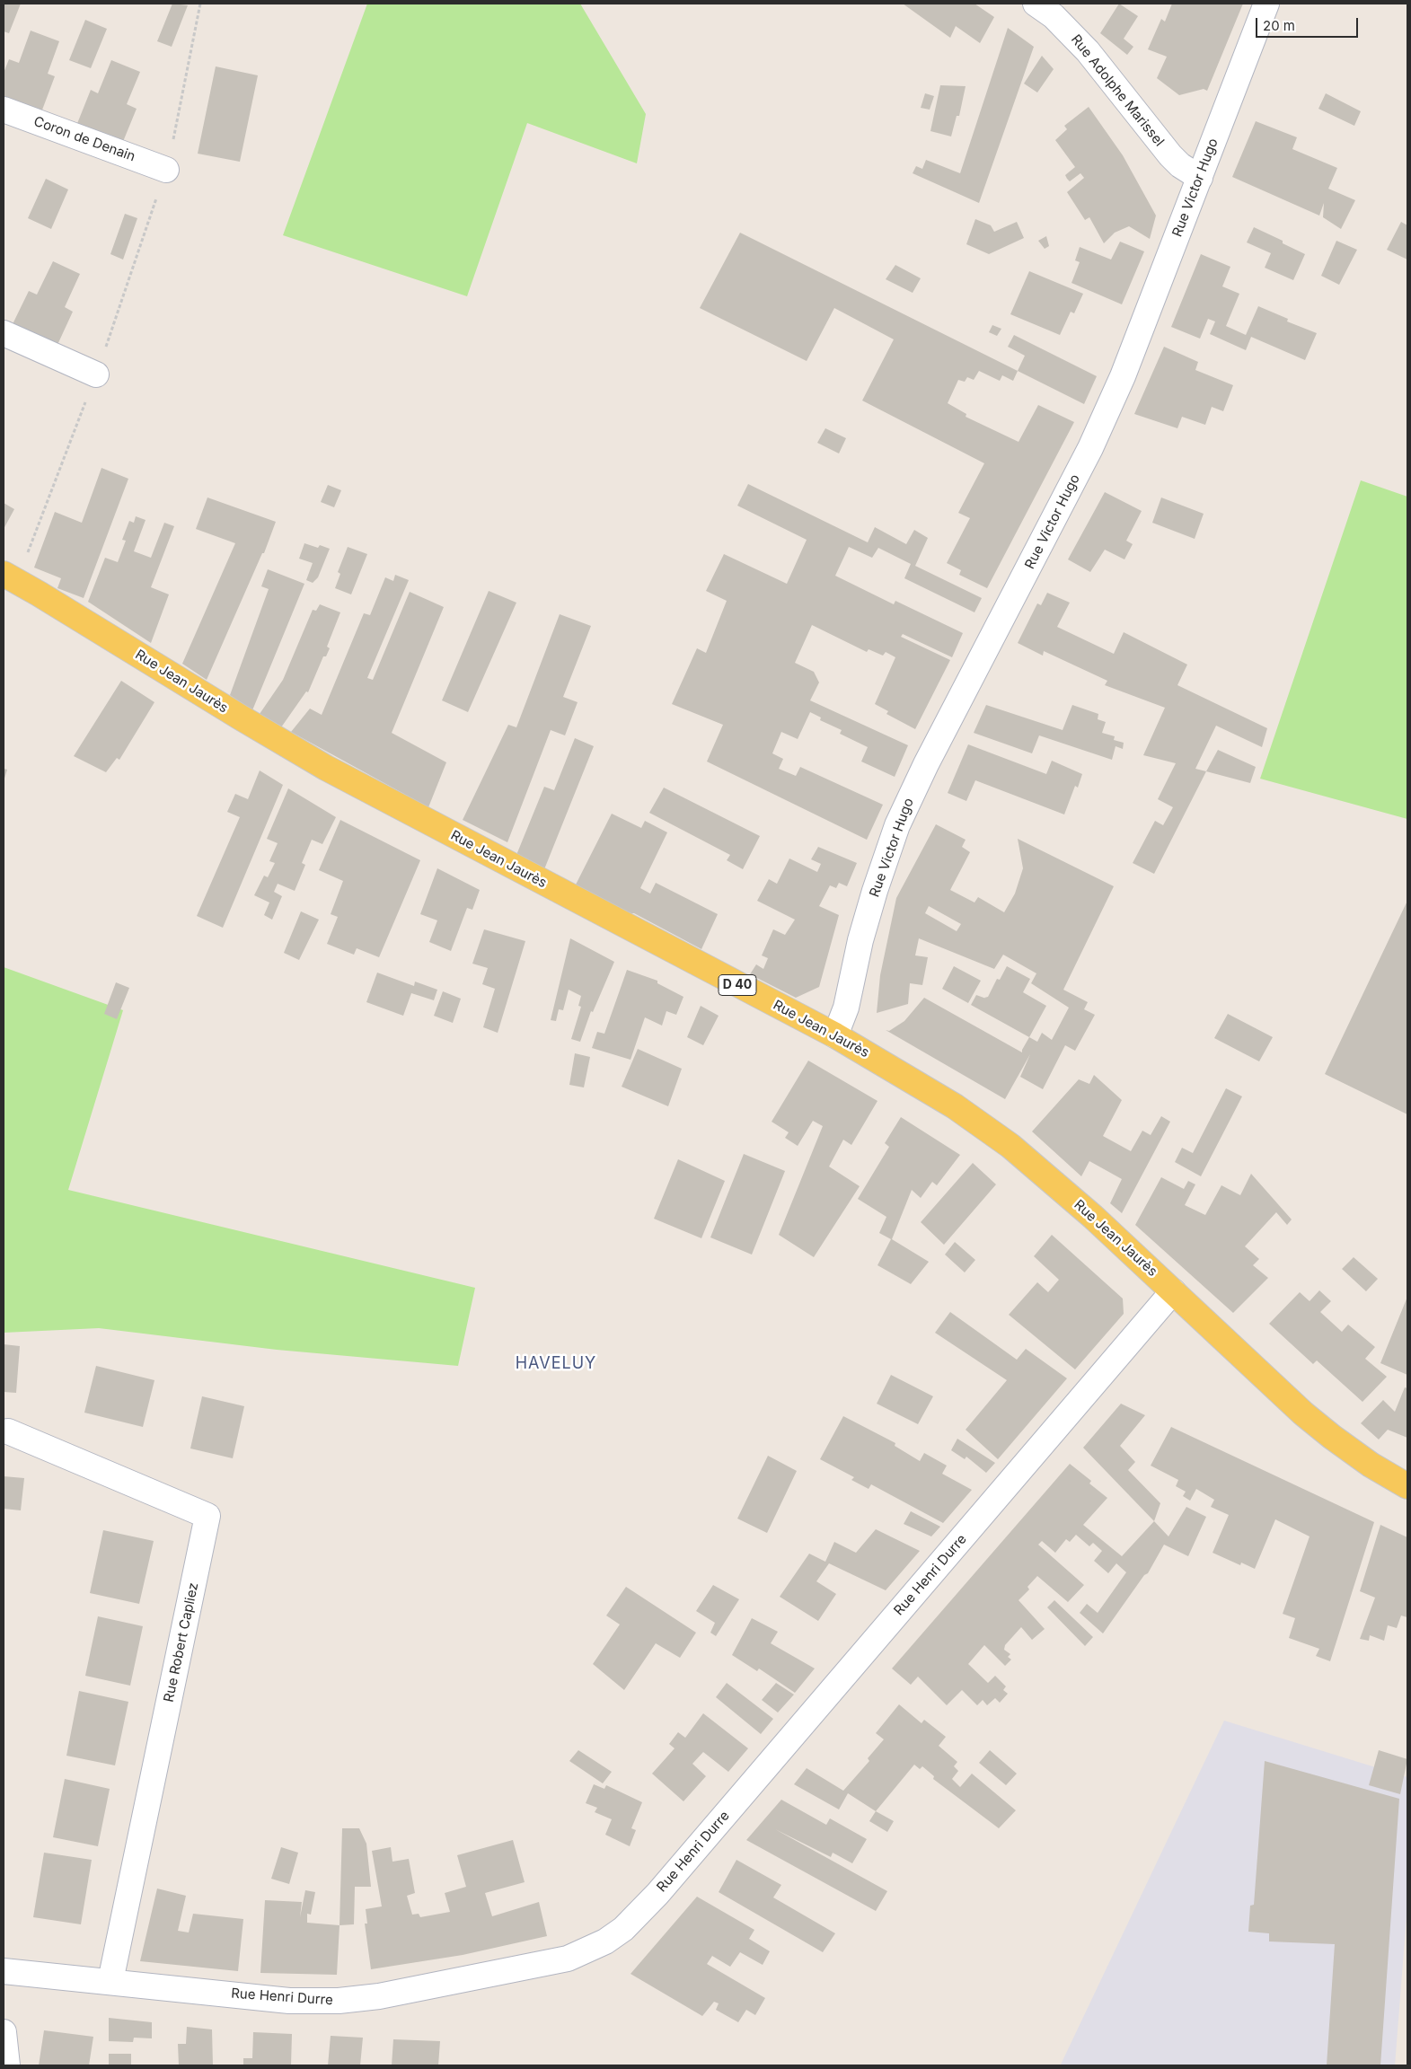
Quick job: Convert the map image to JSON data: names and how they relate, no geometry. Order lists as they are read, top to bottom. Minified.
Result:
{"streets":{"main road":["Rue Jean Jaurès","D 40"],"street":["Rue Adolphe Marissel","Coron de Denain","Rue Victor Hugo","Rue Henri Durre","Rue Robert Capliez"]},"crossings":[["Rue Adolphe Marissel","Rue Victor Hugo"],["Rue Victor Hugo","Rue Jean Jaurès"],["Rue Jean Jaurès","Rue Henri Durre"],["Rue Henri Durre","Rue Robert Capliez"]],"districts":["HAVELUY"],"scale_bar":"20 m"}
